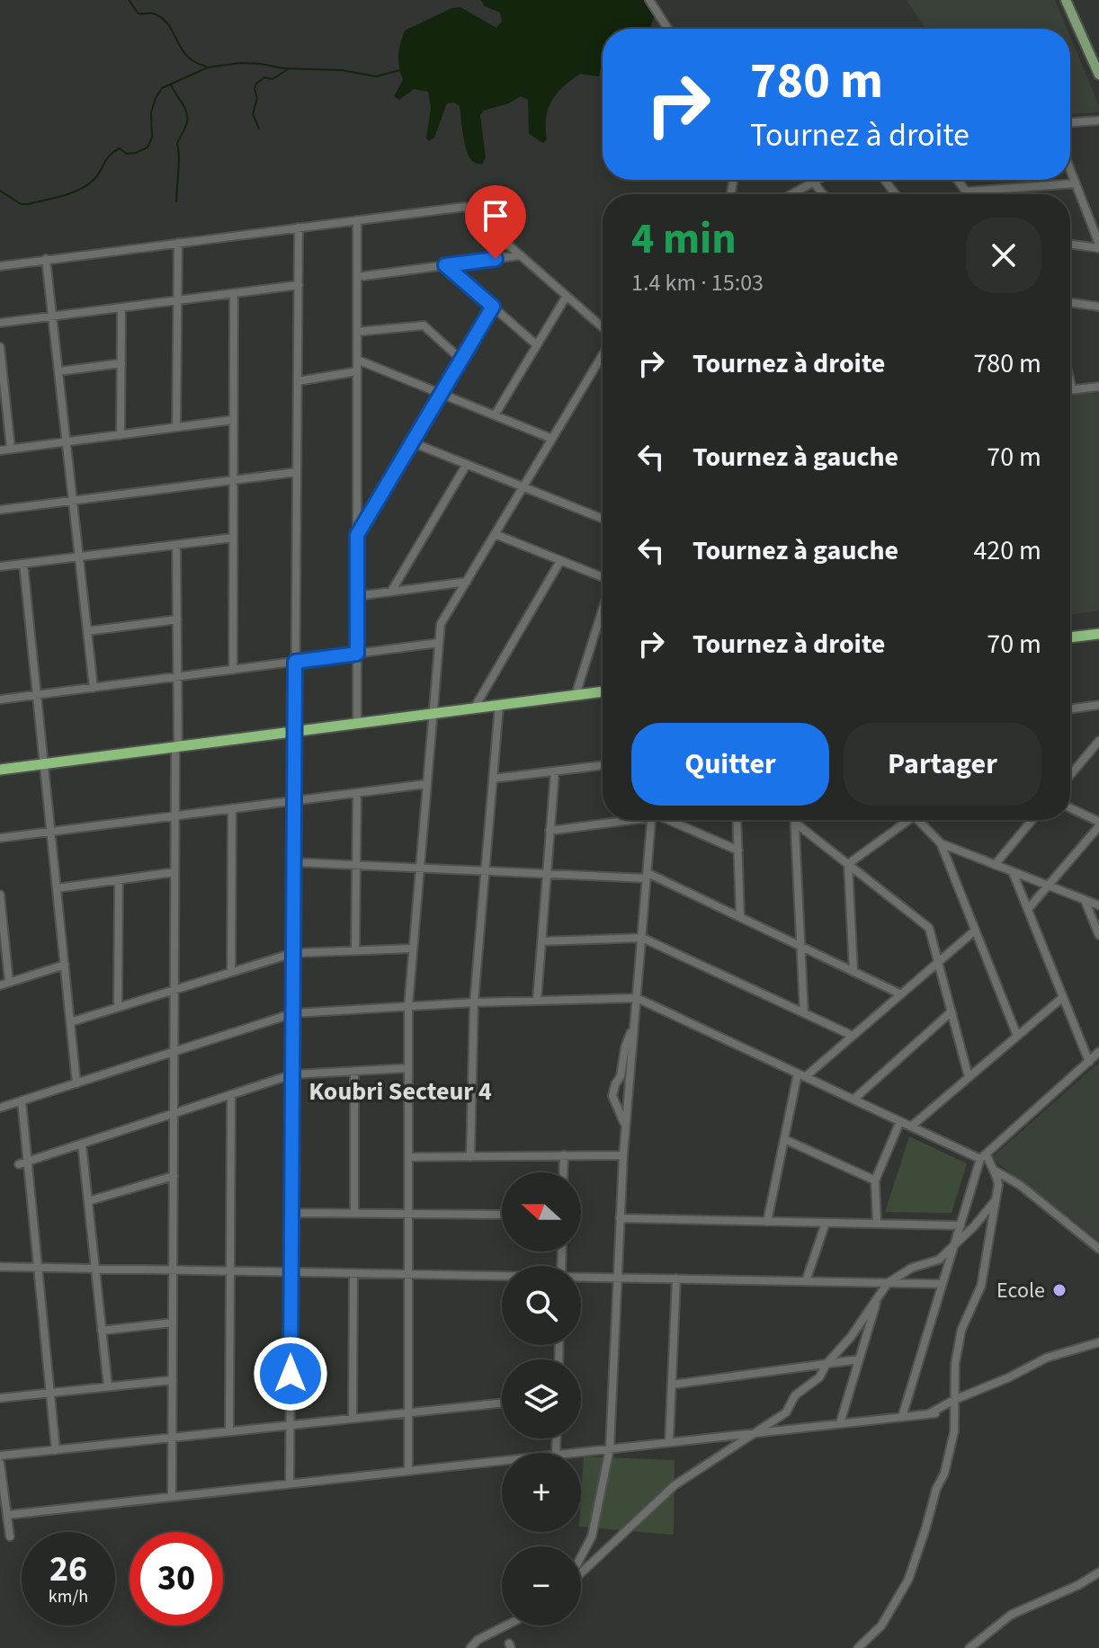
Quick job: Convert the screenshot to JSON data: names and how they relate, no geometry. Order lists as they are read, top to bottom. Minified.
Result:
{"districts":["Koubri Secteur 4"],"places":["Ecole"],"north":"left","page":{"turn":["780 m","Tournez à droite"],"heading":["4 min","1.4 km · 15:03"],"list":[{"name":"Tournez à droite","value":"780 m"},{"name":"Tournez à gauche","value":"70 m"},{"name":"Tournez à gauche","value":"420 m"},{"name":"Tournez à droite","value":"70 m"}],"buttons":["Quitter","Partager"],"map_buttons":["+","−"],"speed":"26 km/h","limit":"30"}}
